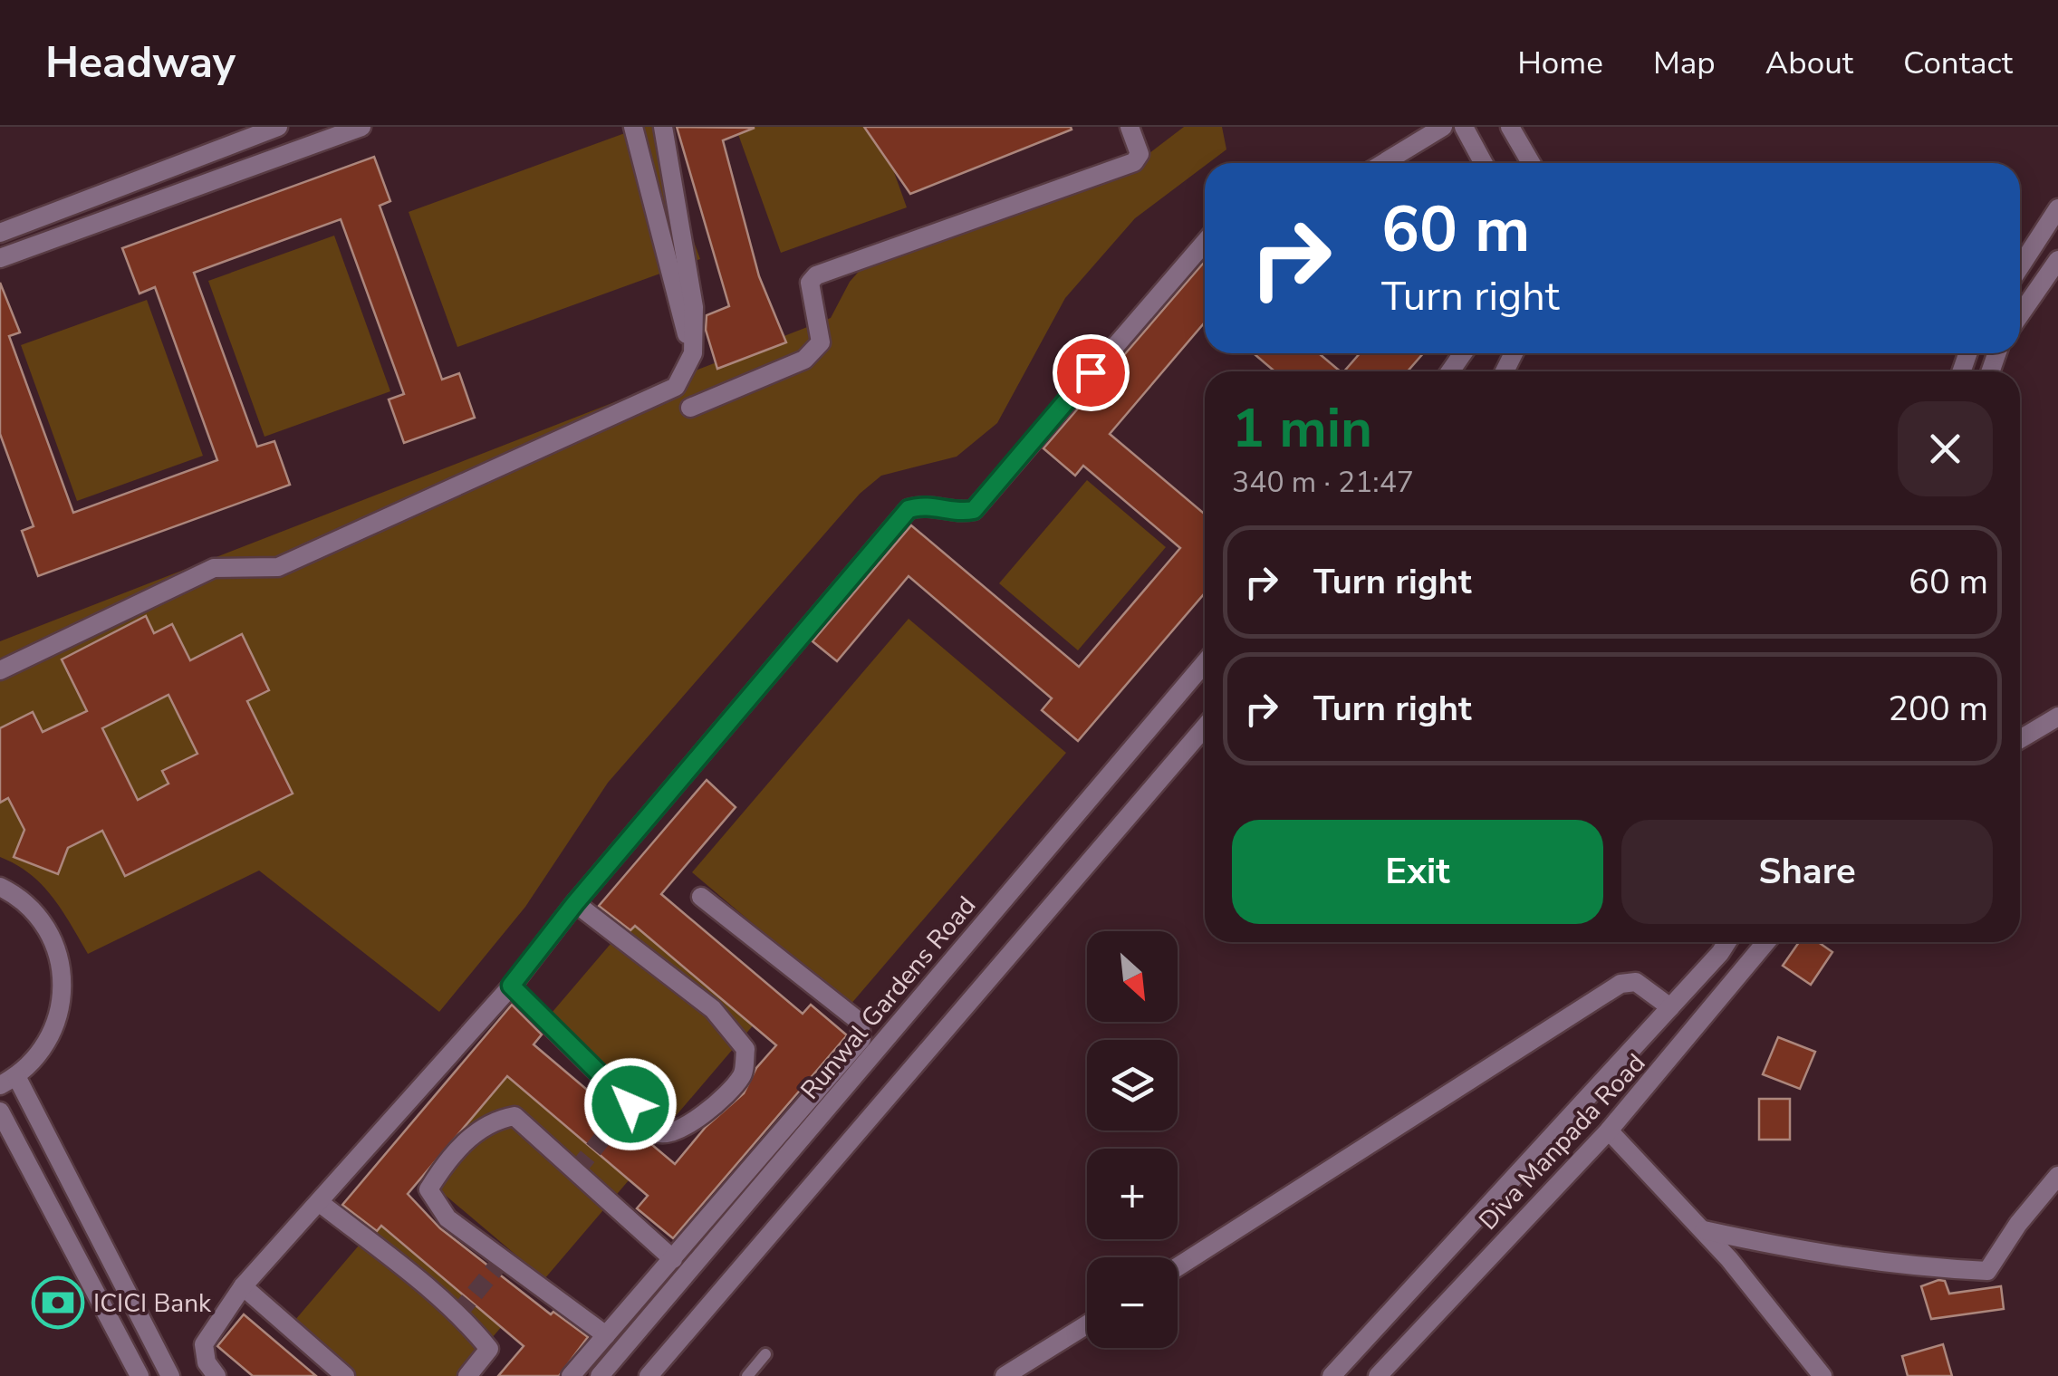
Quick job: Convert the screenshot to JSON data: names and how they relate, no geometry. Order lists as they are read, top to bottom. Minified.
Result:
{"streets":{"street":["Runwal Gardens Road","Diva Manpada Road"]},"places":{"bank":["ICICI Bank"]},"north":"bottom right","page":{"header":"Headway","nav":["Home","Map","About","Contact"],"turn":["60 m","Turn right"],"heading":["1 min","340 m · 21:47"],"list":[{"name":"Turn right","value":"60 m"},{"name":"Turn right","value":"200 m"}],"buttons":["Exit","Share"],"map_buttons":["+","−"]}}
